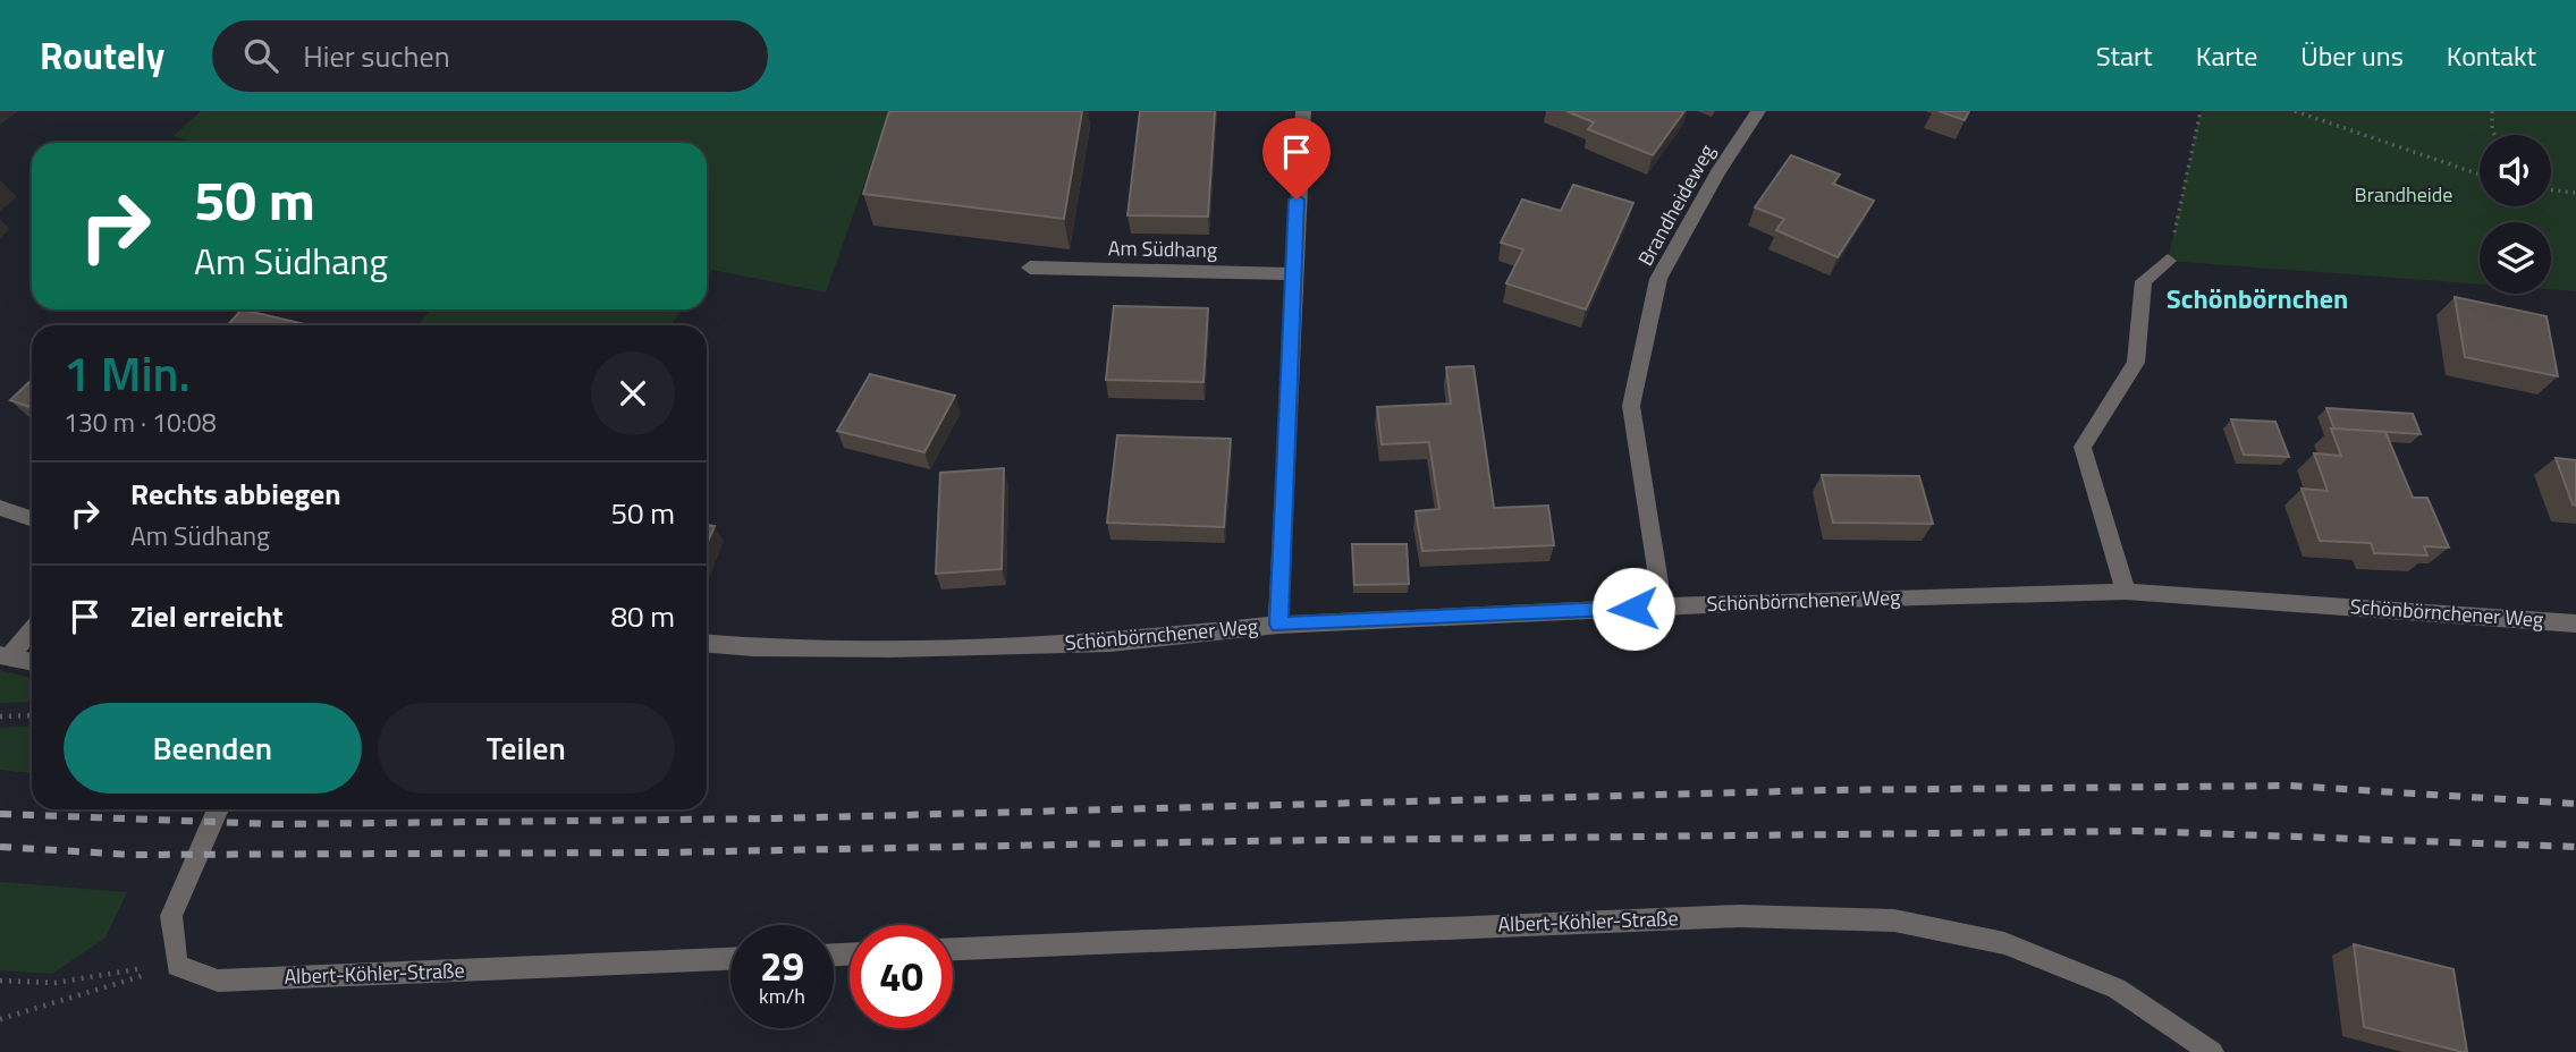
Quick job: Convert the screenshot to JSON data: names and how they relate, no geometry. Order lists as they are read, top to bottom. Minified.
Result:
{"streets":{"street":["Brandheideweg","Am Südhang","Schönbörnchener Weg","Albert-Köhler-Straße"]},"crossings":[["Brandheideweg","Schönbörnchener Weg"]],"districts":["Schönbörnchen"],"parks":["Brandheide"],"page":{"header":"Routely","search":"Hier suchen","nav":["Start","Karte","Über uns","Kontakt"],"turn":["50 m","Am Südhang"],"heading":["1 Min.","130 m · 10:08"],"list":[{"name":"Rechts abbiegen","note":"Am Südhang","value":"50 m"},{"name":"Ziel erreicht","value":"80 m"}],"buttons":["Beenden","Teilen"],"speed":"29 km/h","limit":"40"}}
